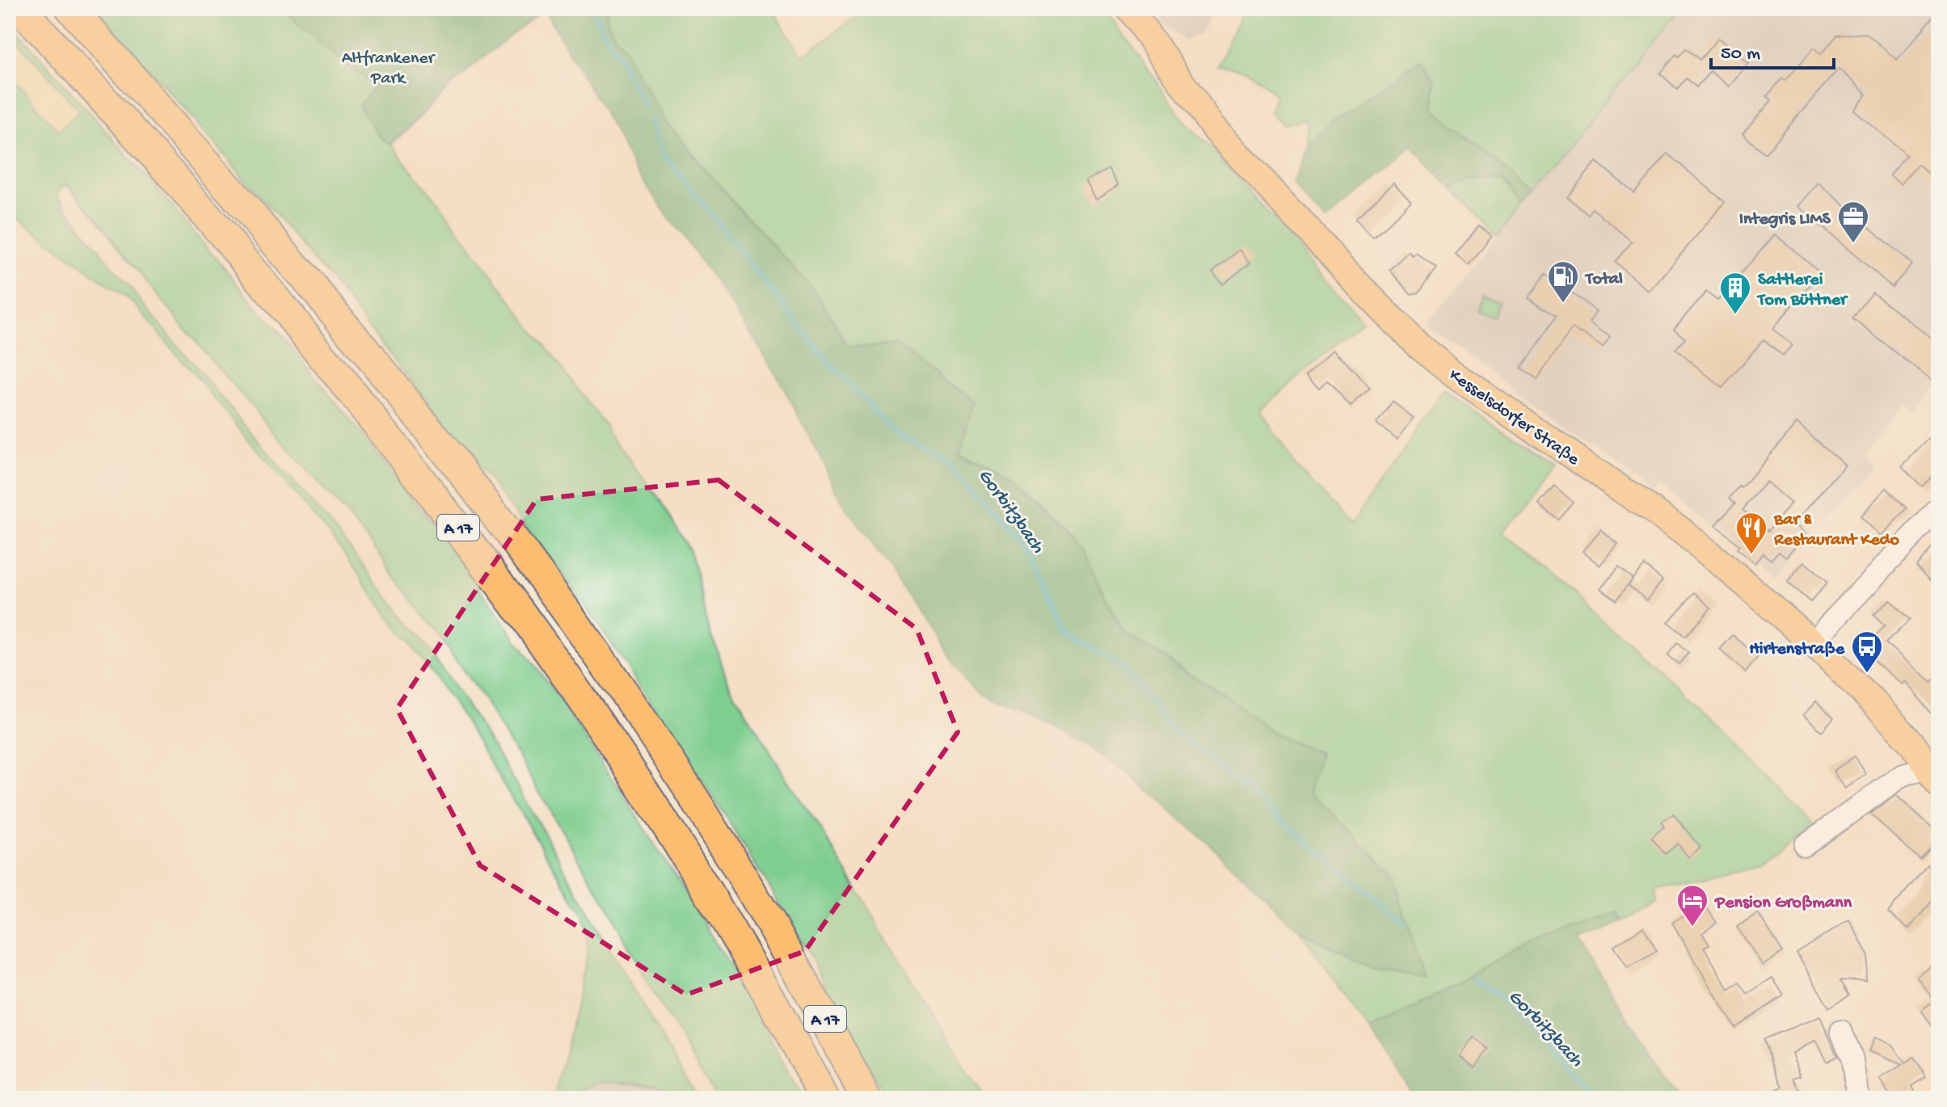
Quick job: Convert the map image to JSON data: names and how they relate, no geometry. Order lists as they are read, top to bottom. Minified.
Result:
{"streets":{"highway":["A 17"],"main road":["Kesselsdorfer Straße"]},"water":["Gorbitzbach"],"parks":["Altfrankener Park"],"places":{"office":["Integris LIMS"],"fuel station":["Total"],"building":["Sattlerei Tom Büttner"],"restaurant":["Bar & Restaurant Kedo"],"bus stop":["Hirtenstraße"],"hotel":["Pension Großmann"]},"scale_bar":"50 m"}
